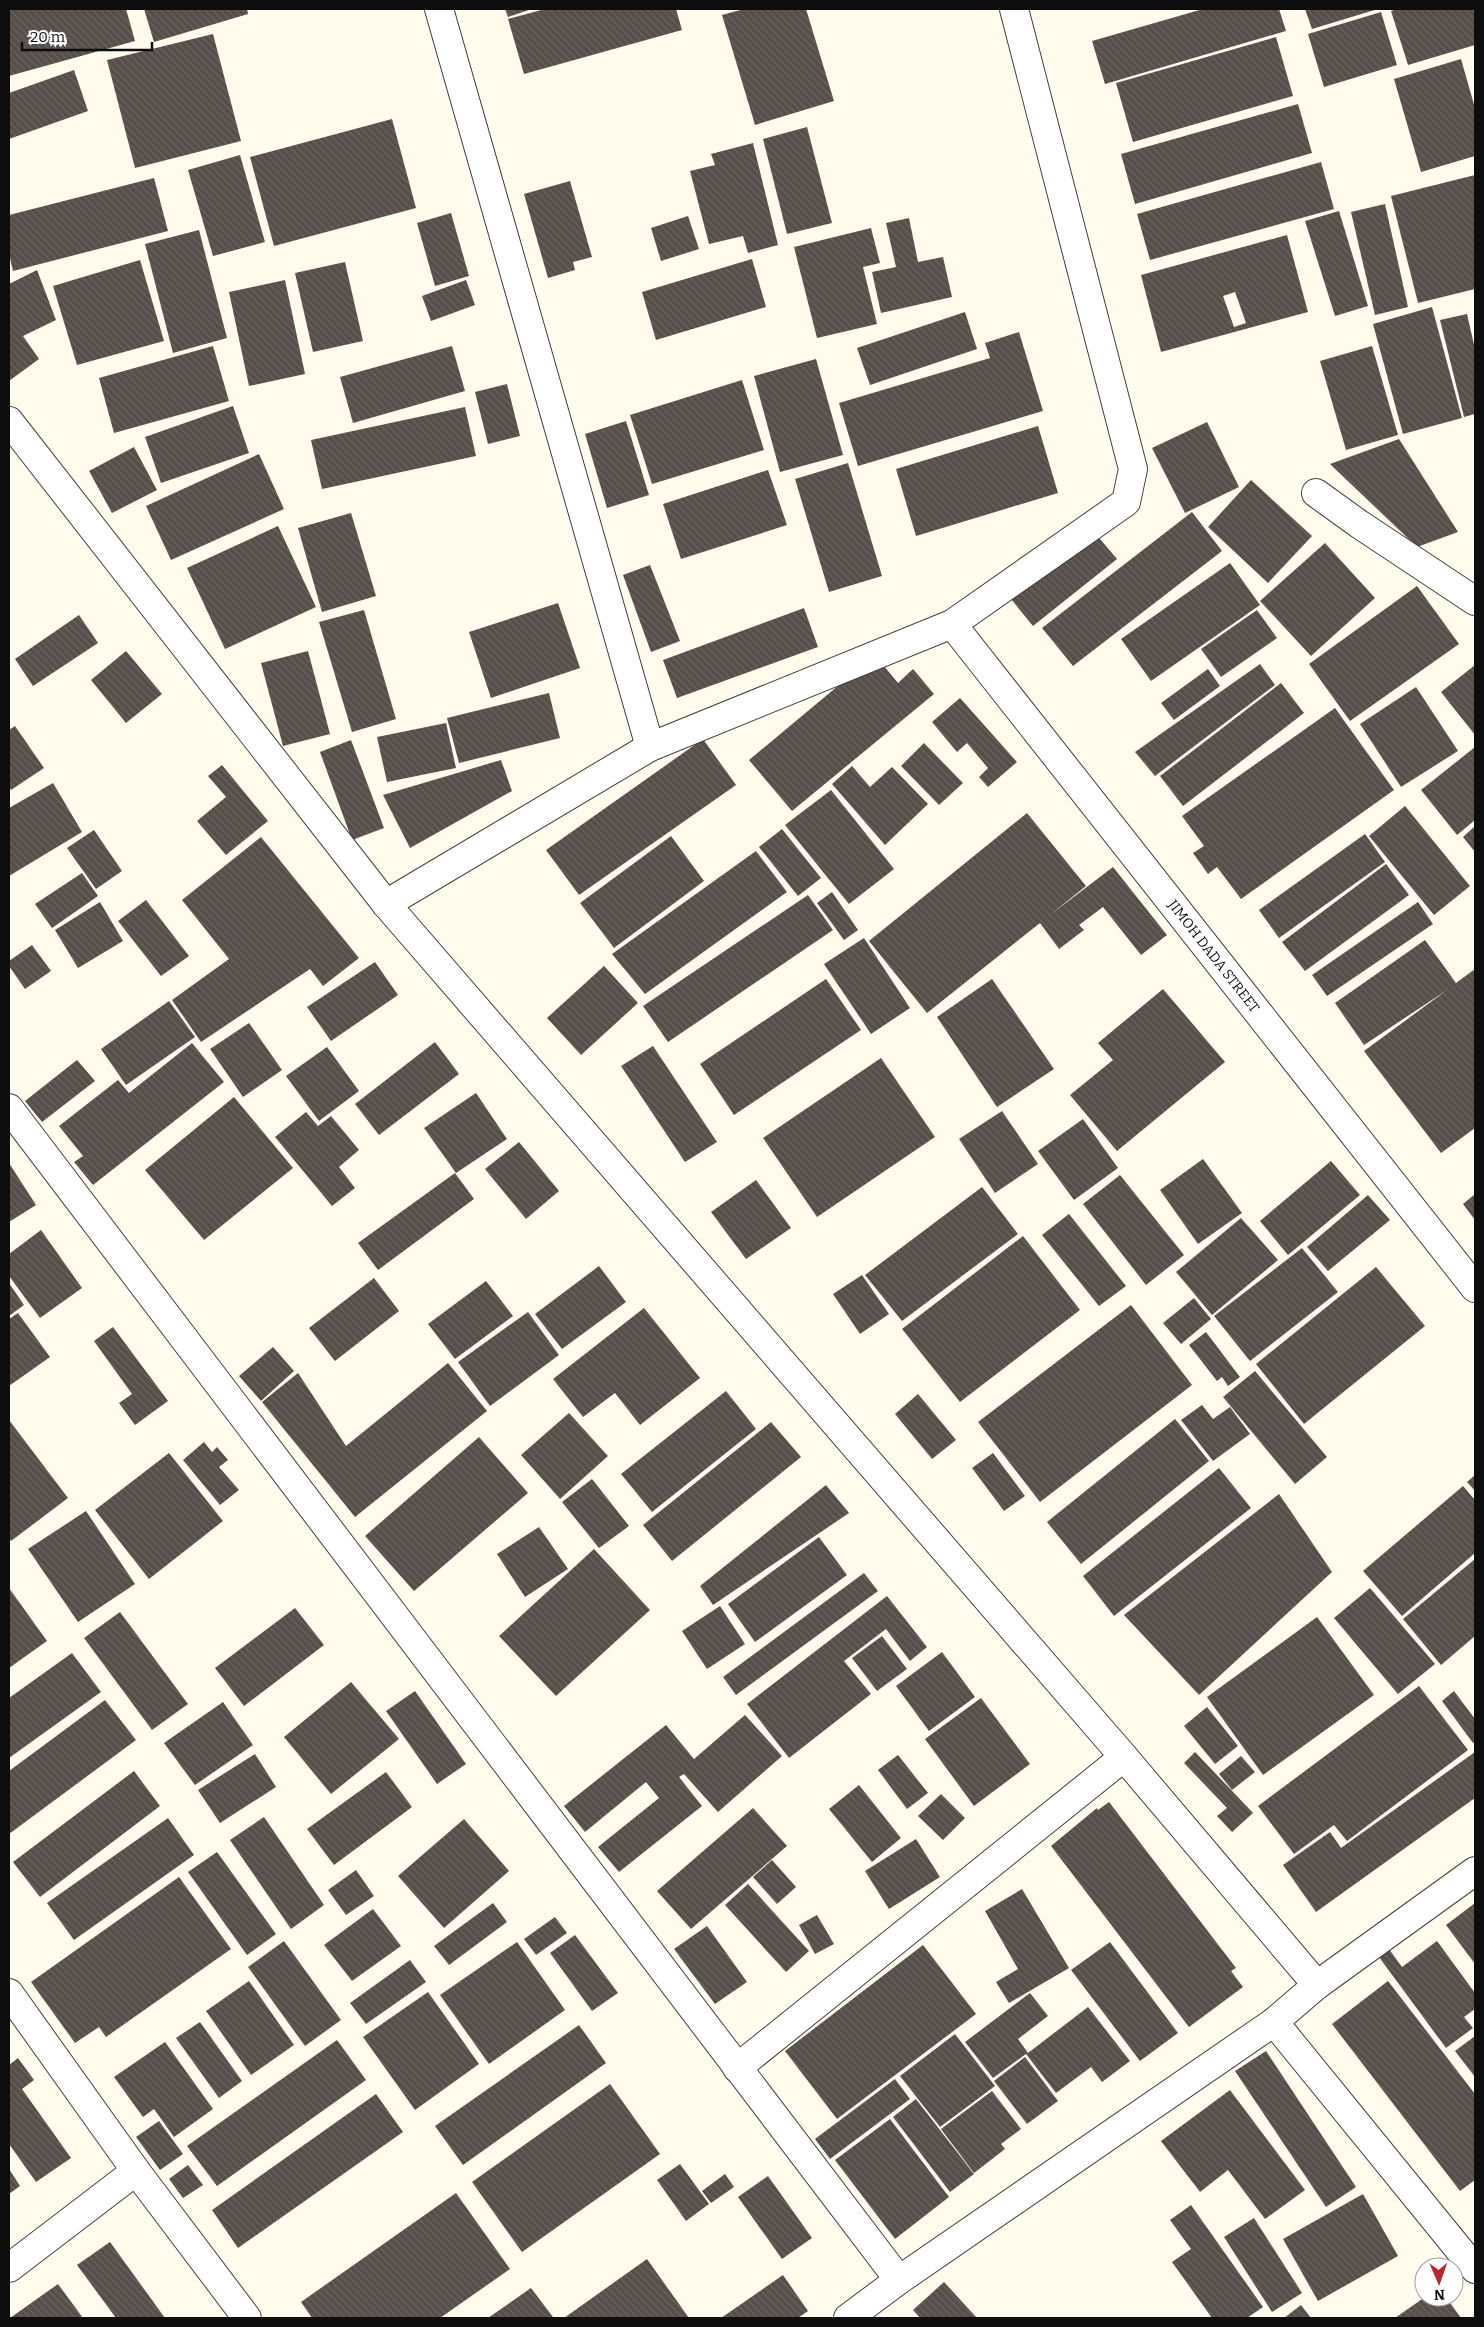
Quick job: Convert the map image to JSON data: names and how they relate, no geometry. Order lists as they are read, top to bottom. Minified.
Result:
{"streets":{"street":["JIMOH DADA STREET"]},"scale_bar":"20 m","north":"bottom"}
